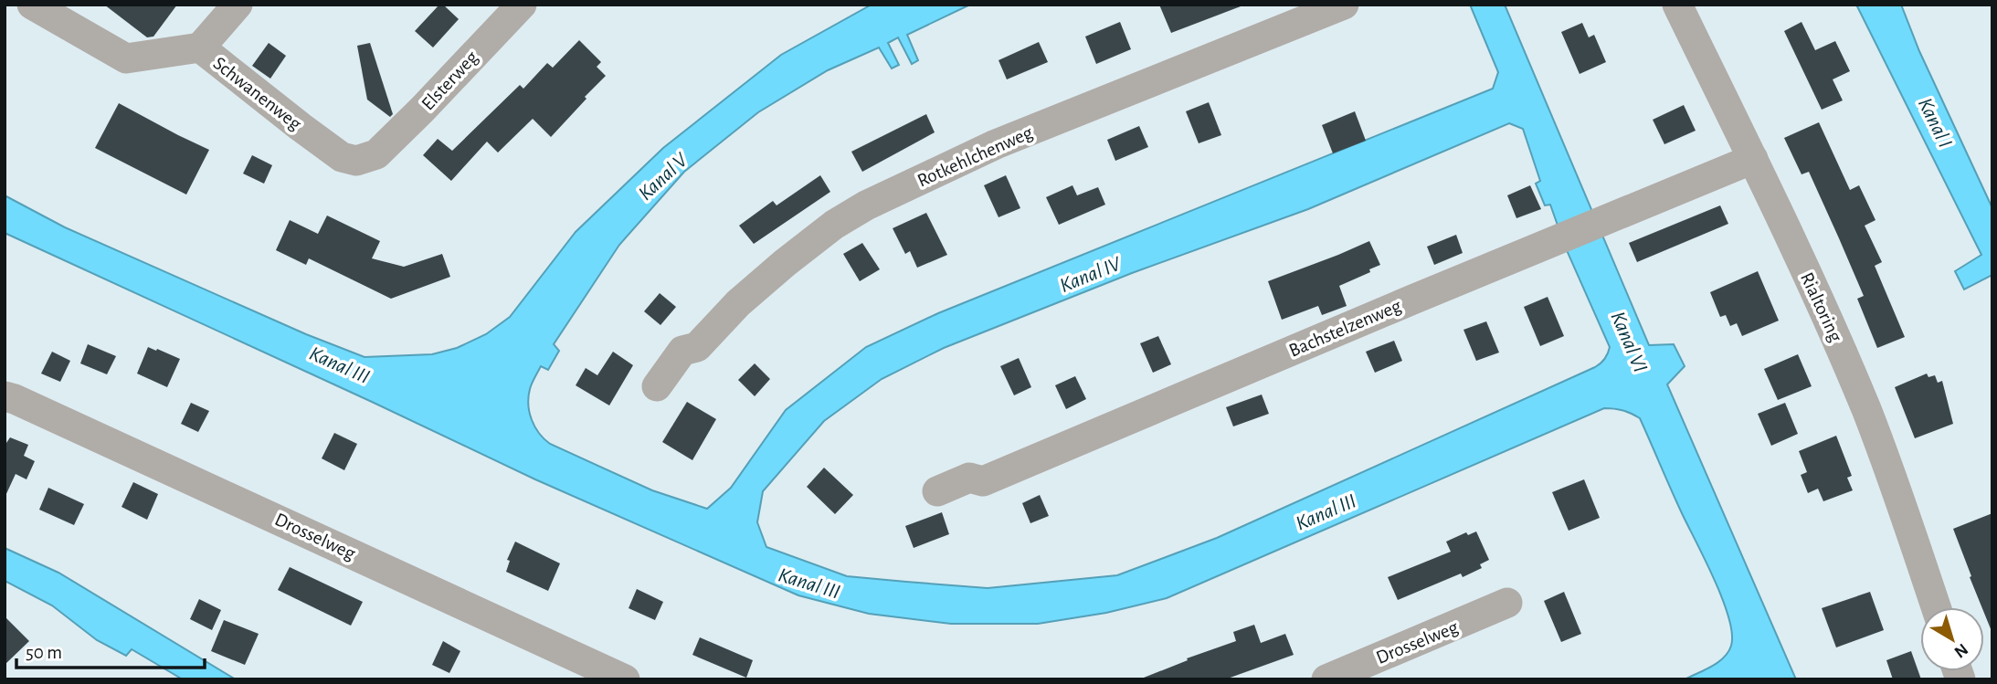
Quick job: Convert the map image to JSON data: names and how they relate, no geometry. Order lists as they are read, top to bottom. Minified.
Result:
{"streets":{"street":["Elsterweg","Schwanenweg","Rotkehlchenweg","Rialtoring","Bachstelzenweg","Drosselweg"]},"crossings":[["Elsterweg","Schwanenweg"],["Rialtoring","Bachstelzenweg"]],"water":["Kanal I","Kanal V","Kanal IV","Kanal VI","Kanal III"],"scale_bar":"50 m","north":"bottom right"}
